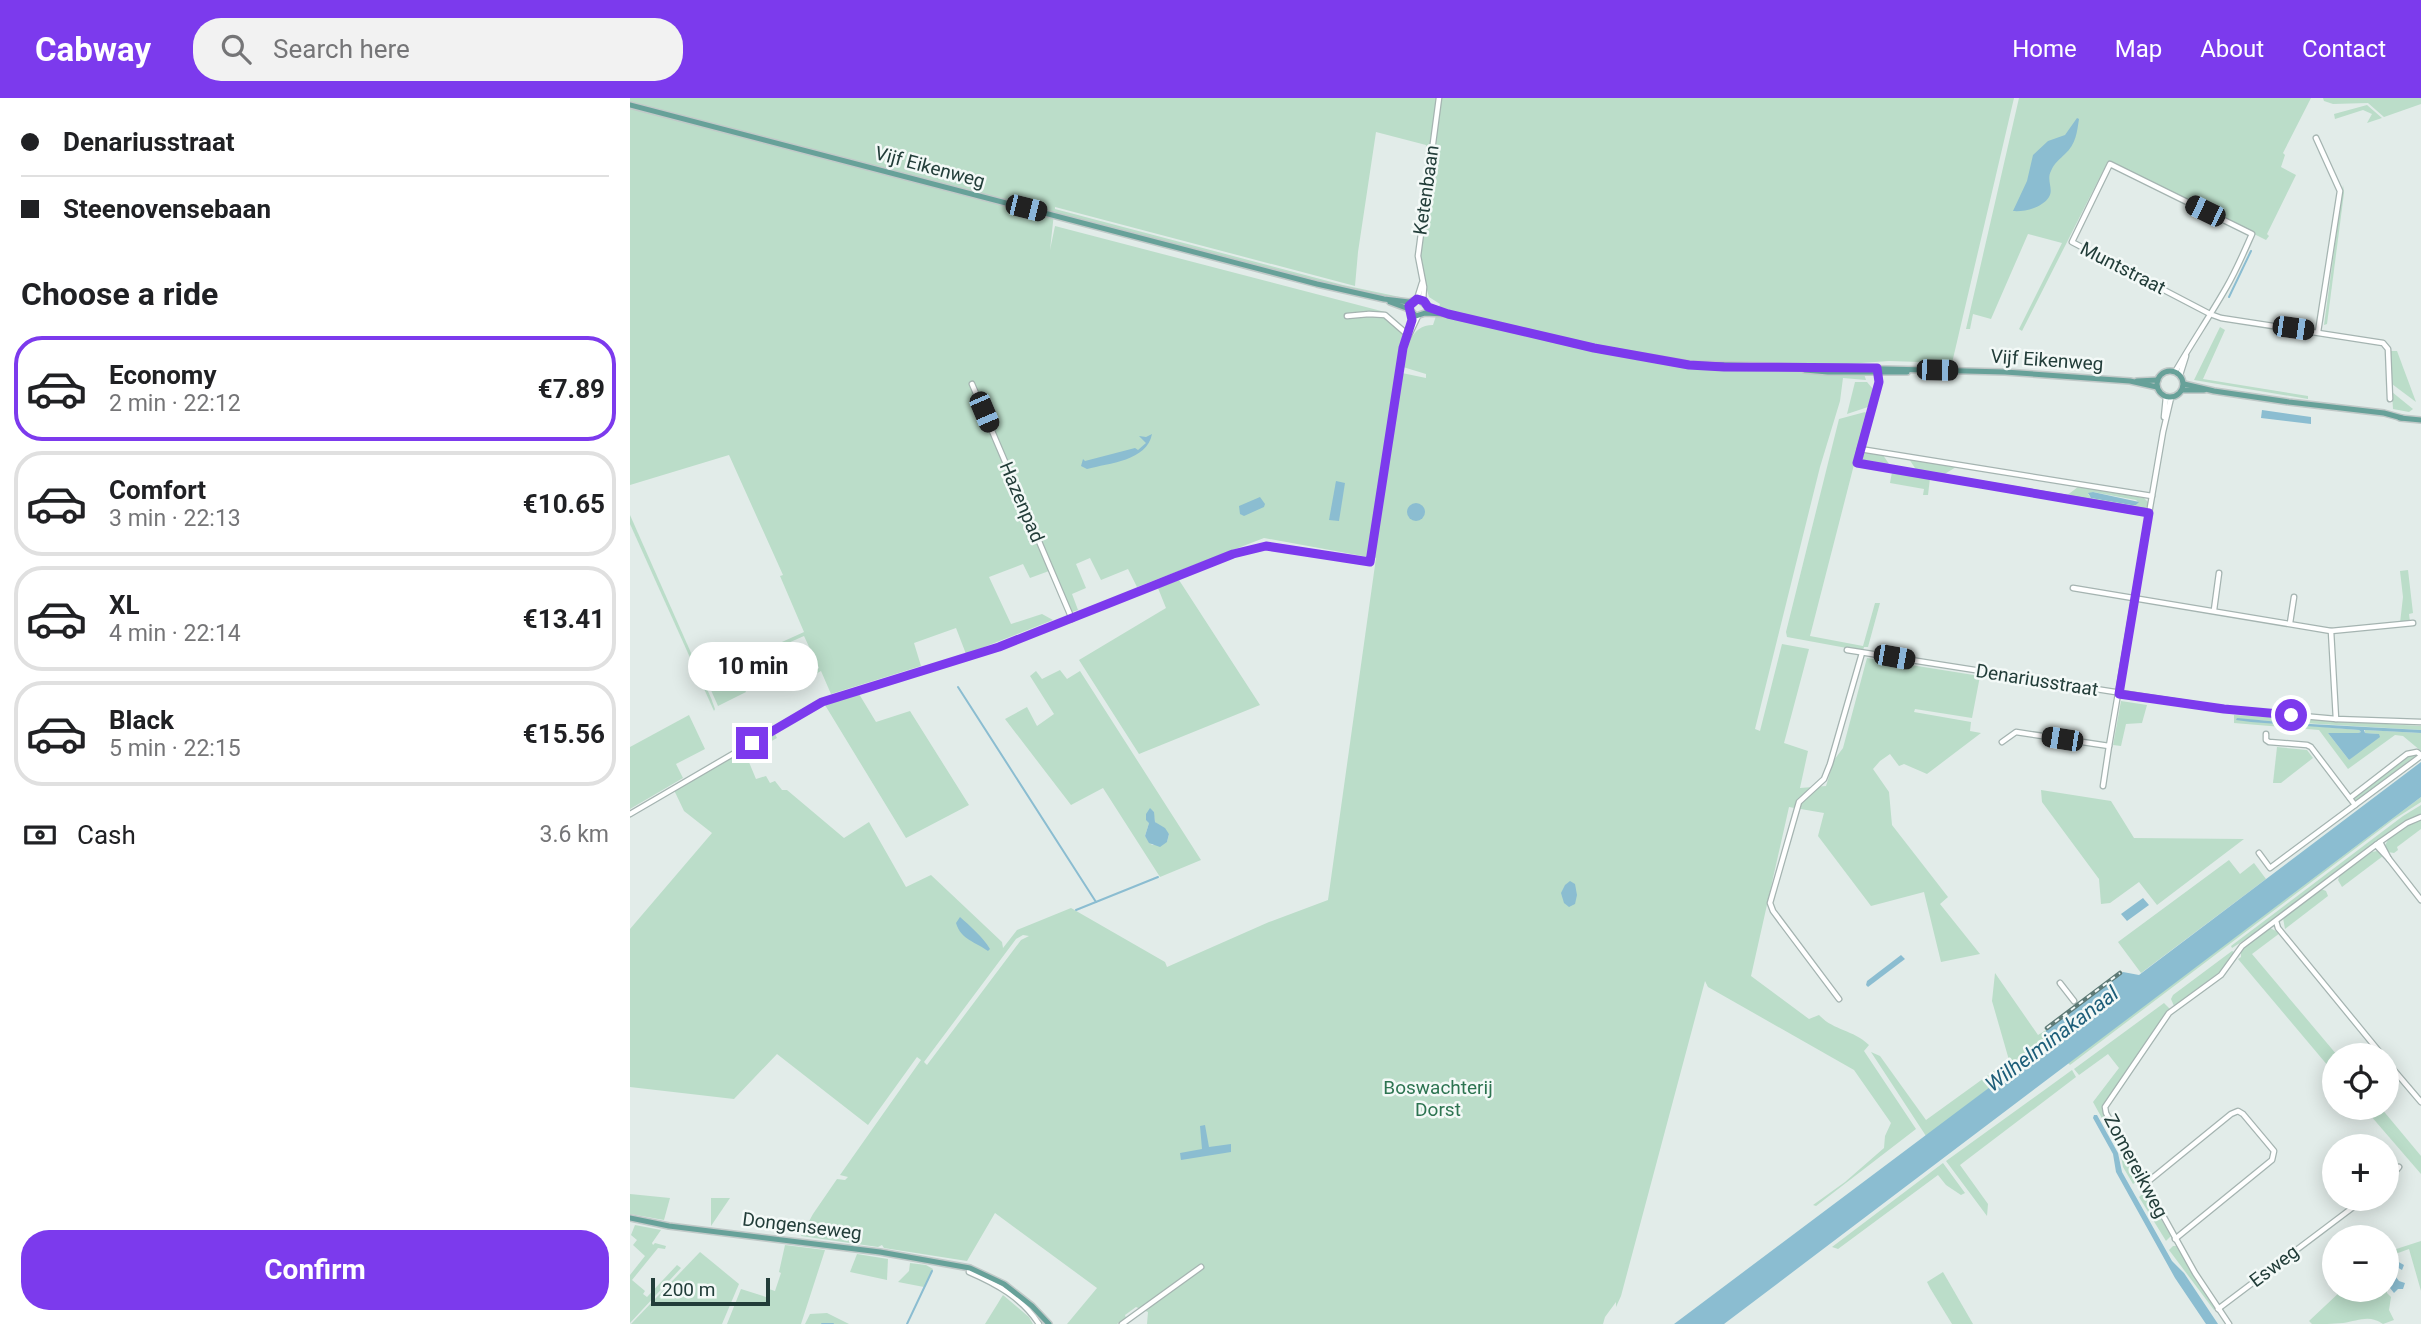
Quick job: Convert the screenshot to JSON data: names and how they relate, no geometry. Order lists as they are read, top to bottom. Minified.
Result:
{"streets":{"main road":["Vijf Eikenweg","Dongenseweg"],"street":["Ketenbaan","Muntstraat","Hazenpad","Denariusstraat","Zomereikweg","Esweg"]},"crossings":[["Vijf Eikenweg","Ketenbaan"],["Ketenbaan","Hazenpad"],["Zomereikweg","Esweg"]],"water":["Wilhelminakanaal"],"parks":["Boswachterij Dorst"],"scale_bar":"200 m","page":{"header":"Cabway","search":"Search here","nav":["Home","Map","About","Contact"],"banner":["Denariusstraat","Steenovensebaan"],"heading":"Choose a ride","list":[{"name":"Economy","note":"2 min · 22:12","value":"€7.89"},{"name":"Comfort","note":"3 min · 22:13","value":"€10.65"},{"name":"XL","note":"4 min · 22:14","value":"€13.41"},{"name":"Black","note":"5 min · 22:15","value":"€15.56"}],"bubble":"10 min","pay":["Cash","3.6 km"],"map_buttons":["+","−"],"buttons":"Confirm","scale":"200 m"}}
